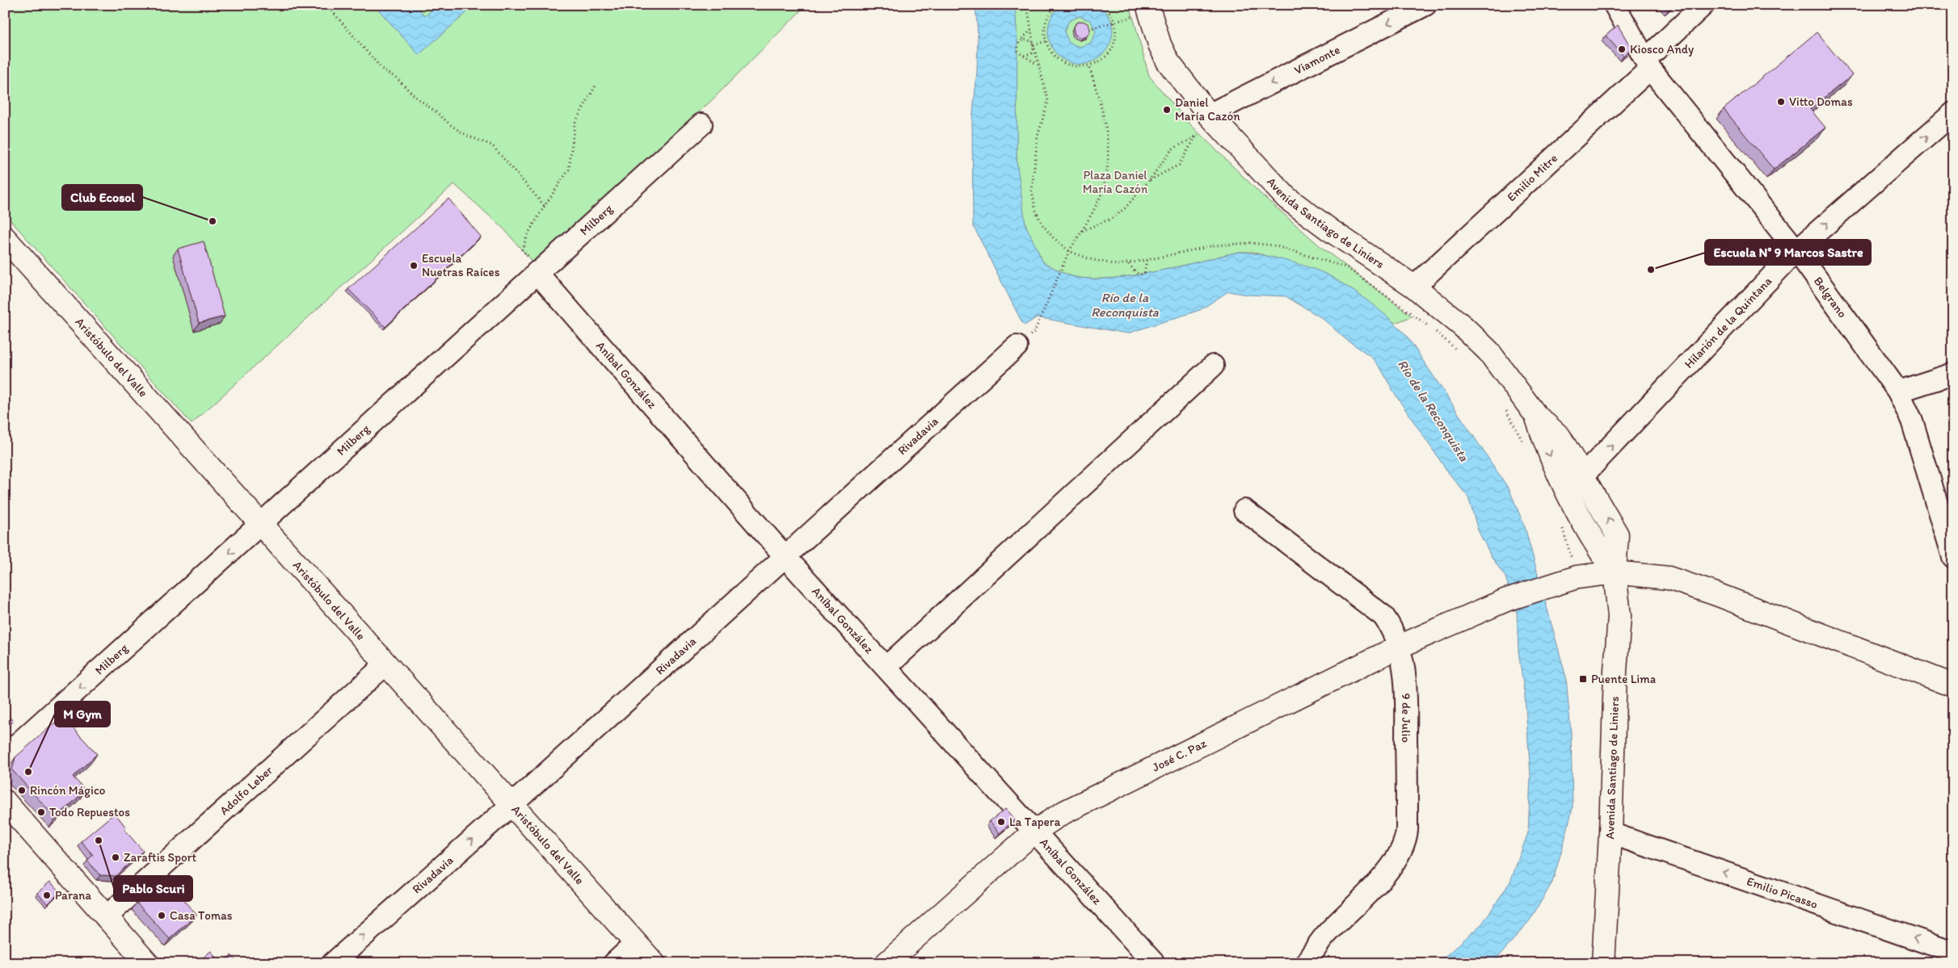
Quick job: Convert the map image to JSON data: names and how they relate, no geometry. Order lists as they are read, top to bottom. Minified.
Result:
{"streets":{"main road":["Avenida Santiago de Liniers","Aristóbulo del Valle","José C. Paz"],"street":["Viamonte","Emilio Mitre","Milberg","Belgrano","Hilarión de la Quintana","Aníbal González","Rivadavia","9 de Julio","Adolfo Leber","Emilio Picasso"]},"crossings":[["Viamonte","Avenida Santiago de Liniers"],["Emilio Mitre","Avenida Santiago de Liniers"],["Emilio Mitre","Belgrano"],["Milberg","Aristóbulo del Valle"],["Milberg","Aníbal González"],["Avenida Santiago de Liniers","Hilarión de la Quintana"],["Avenida Santiago de Liniers","Emilio Picasso"],["Belgrano","Hilarión de la Quintana"],["Aristóbulo del Valle","Rivadavia"],["Aristóbulo del Valle","Adolfo Leber"],["Aníbal González","Rivadavia"],["Aníbal González","José C. Paz"],["9 de Julio","José C. Paz"]],"one_way":["Viamonte","Milberg","Hilarión de la Quintana","Emilio Picasso"],"water":["Río de la Reconquista"],"parks":["Plaza Daniel María Cazón"],"places":{"other":["Kiosco Andy","Vitto Domas","Daniel María Cazón","Club Ecosol","Escuela Nuetras Raíces","Escuela N° 9 Marcos Sastre","M Gym","Rincón Mágico","Todo Repuestos","La Tapera","Pablo Scuri","Zaraftis Sport","Parana","Casa Tomas"],"transit":["Puente Lima"]}}
